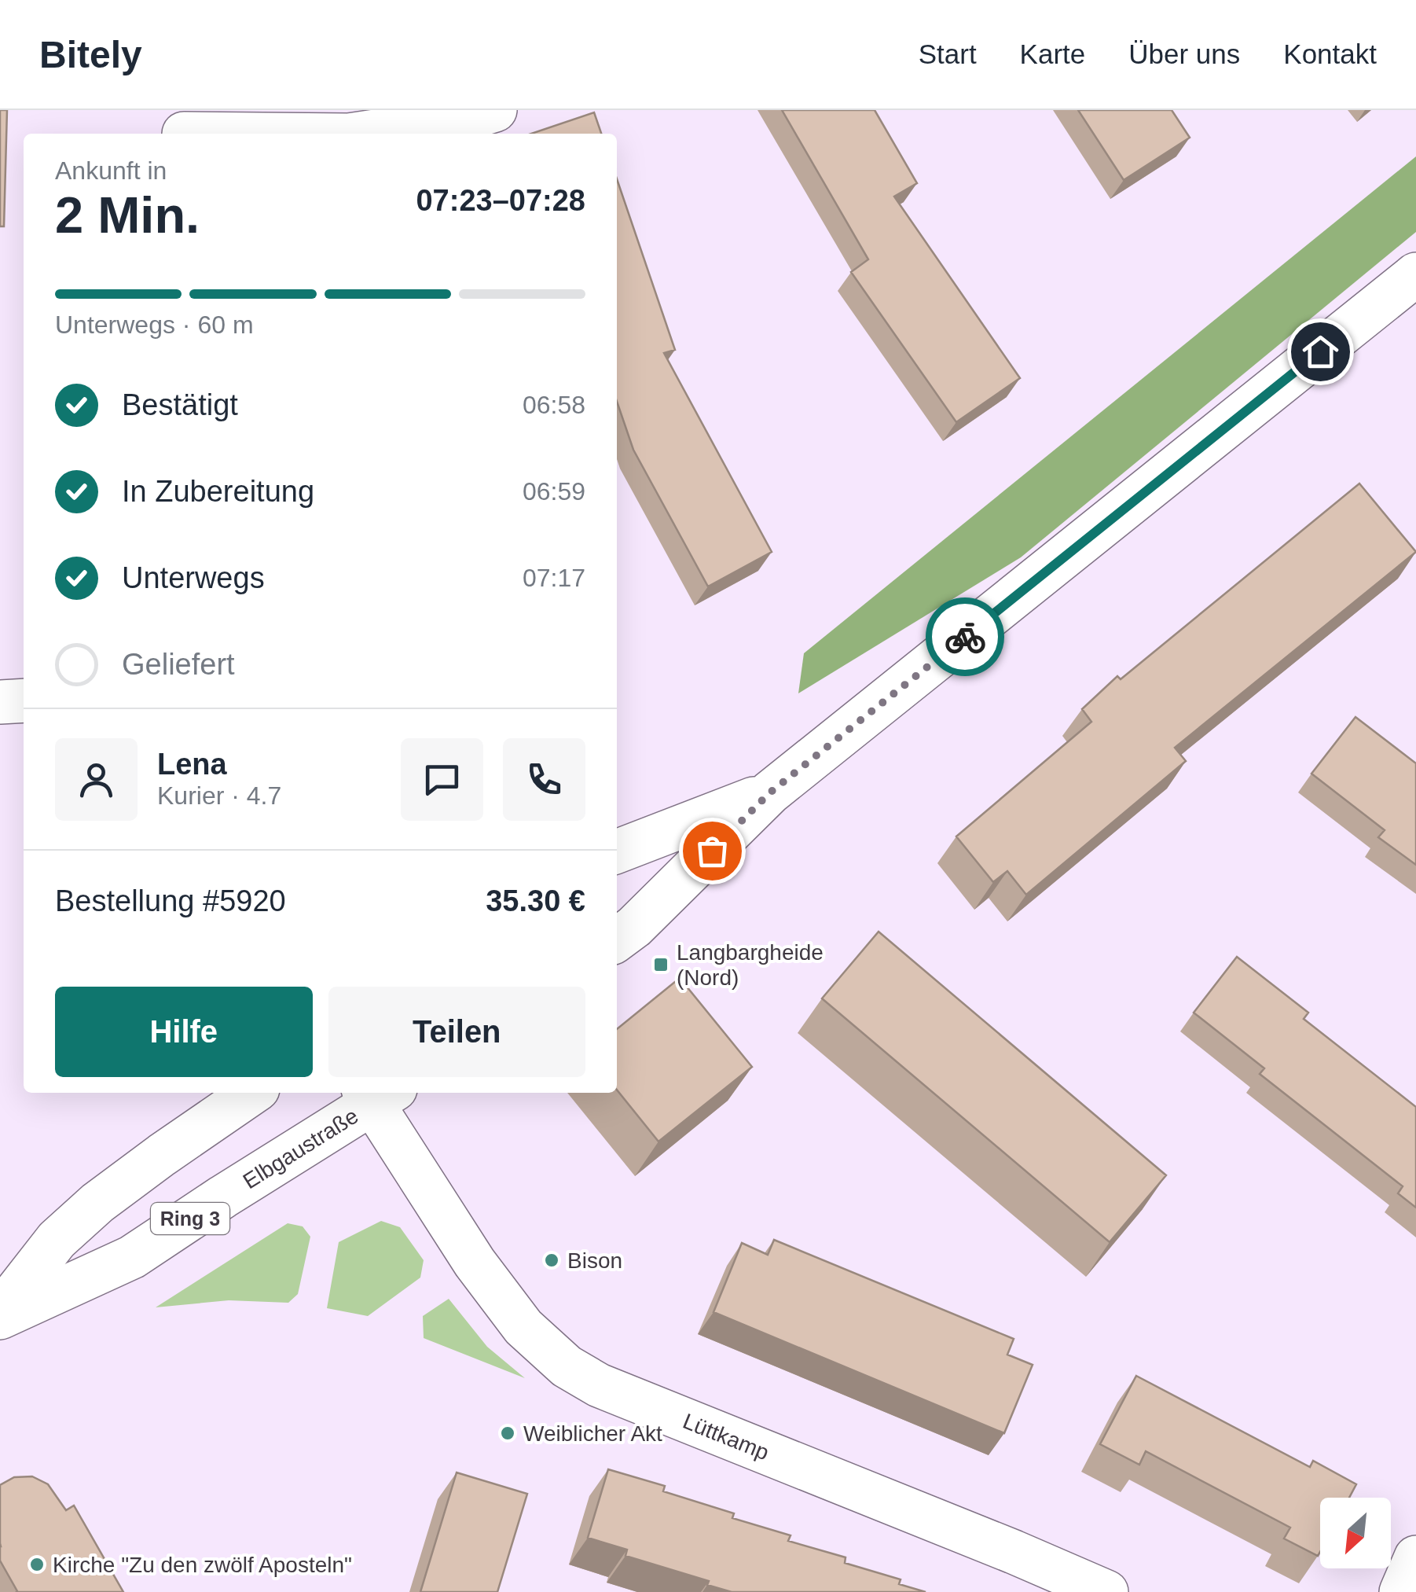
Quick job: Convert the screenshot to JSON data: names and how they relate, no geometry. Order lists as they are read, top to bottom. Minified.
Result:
{"streets":{"main road":["Elbgaustraße","Ring 3","Lüttkamp"]},"crossings":[["Elbgaustraße","Lüttkamp"]],"places":{"transit":["Langbargheide (Nord)"],"other":["Bison","Weiblicher Akt","Kirche \"Zu den zwölf Aposteln\""]},"north":"bottom left","page":{"header":"Bitely","nav":["Start","Karte","Über uns","Kontakt"],"heading":["2 Min.","Ankunft in","07:23–07:28"],"panel":["Lena","Kurier · 4.7","Bestellung #5920","35.30 €"],"bar":"Unterwegs · 60 m","list":[["Bestätigt","06:58"],["In Zubereitung","06:59"],["Unterwegs","07:17"],"Geliefert"],"buttons":["Hilfe","Teilen"]}}
